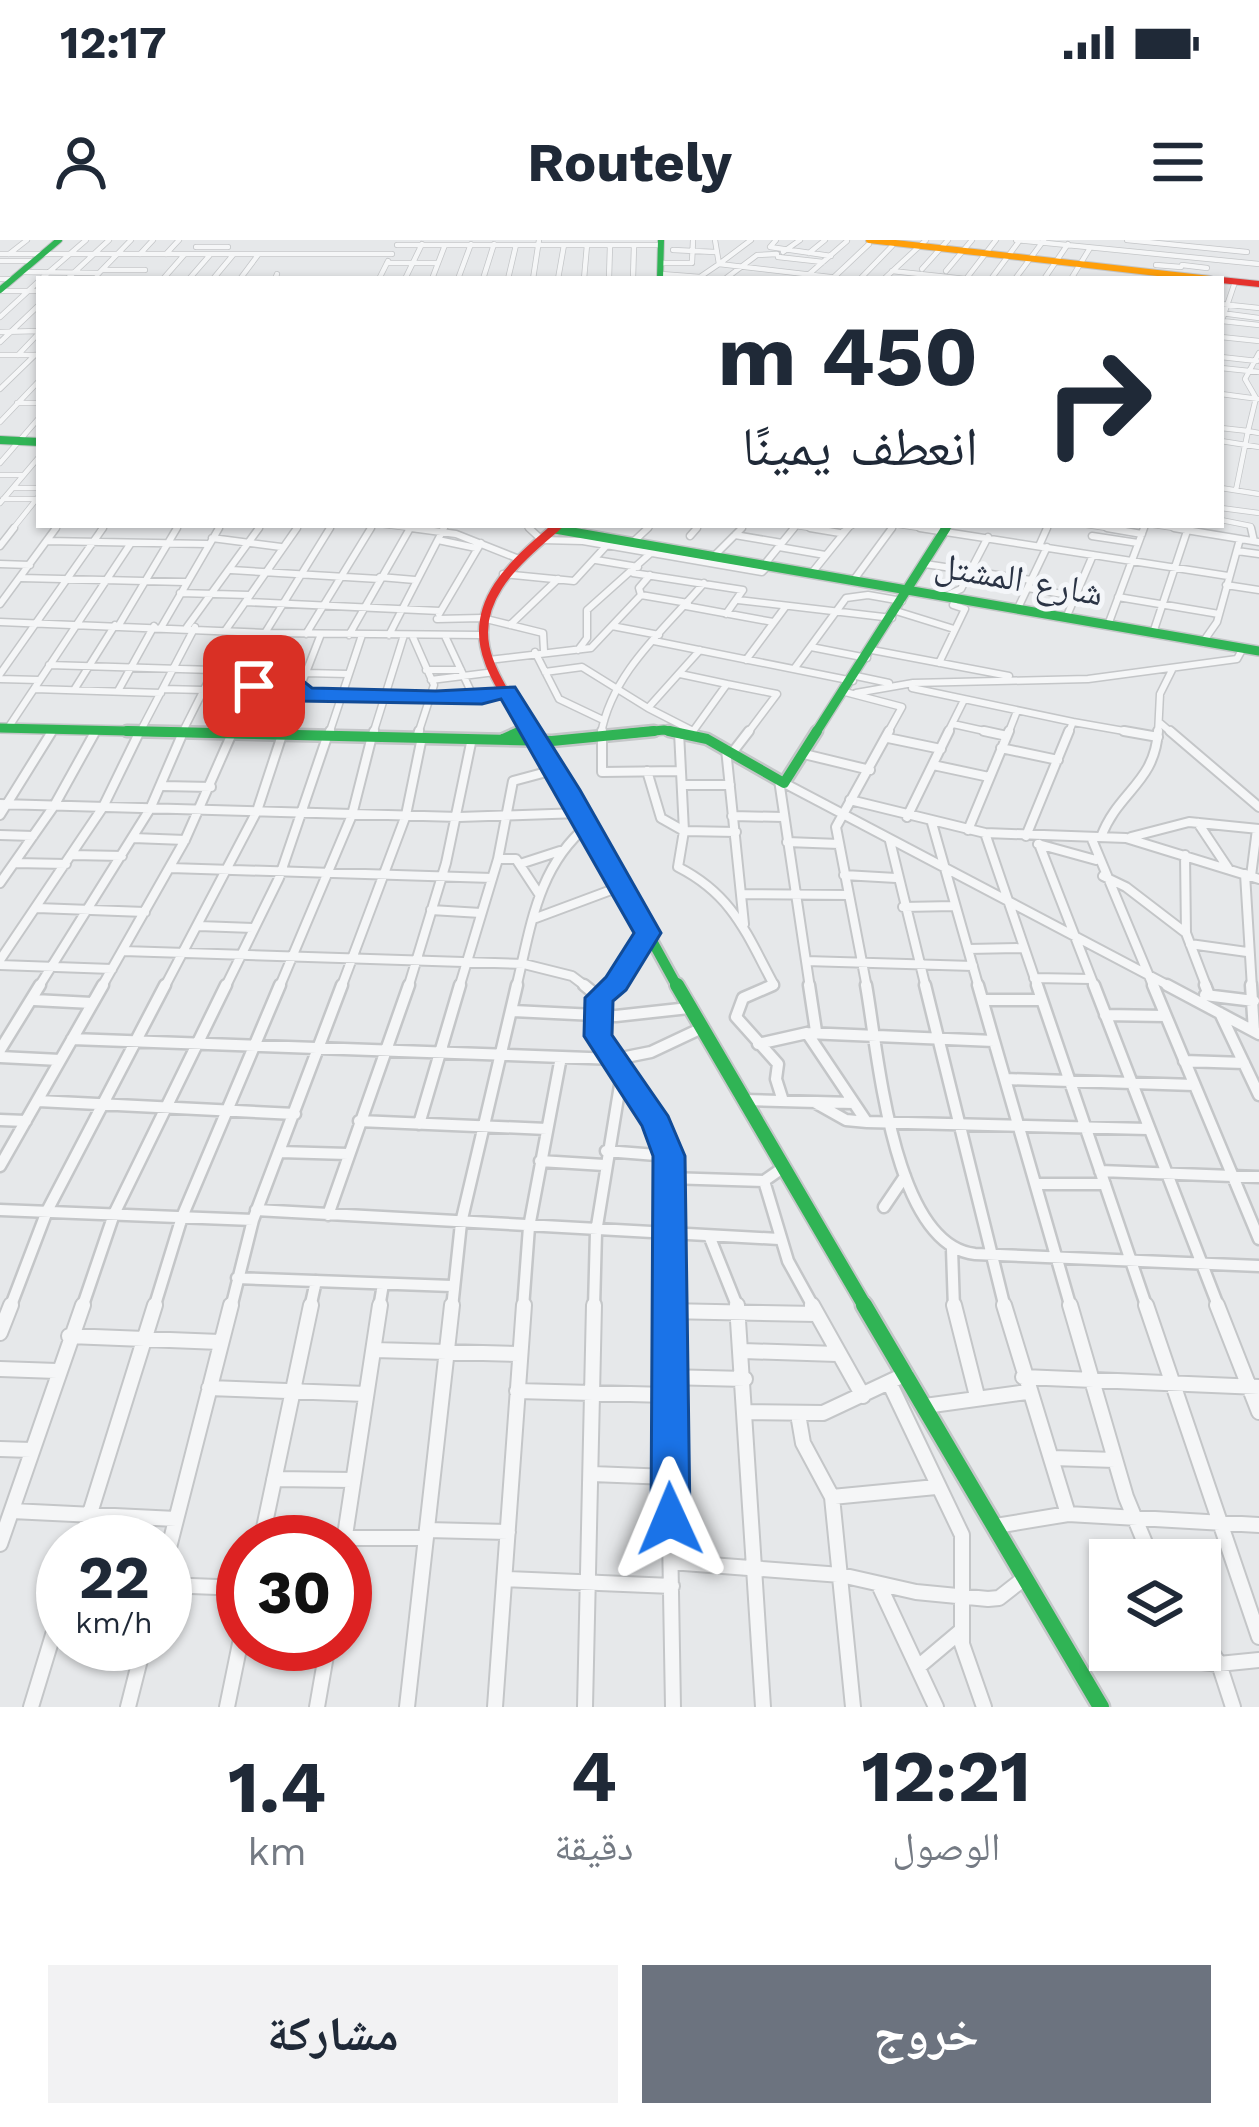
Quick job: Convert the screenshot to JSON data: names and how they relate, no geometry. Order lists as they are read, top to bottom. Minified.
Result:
{"streets":{"main road":["شارع المشتل"]},"page":{"status":"12:17","header":"Routely","turn":["450 m","انعطف يمينًا"],"speed":"22 km/h","limit":"30","eta":["12:21","الوصول","4","دقيقة","1.4","km"],"buttons":["خروج","مشاركة"]}}
